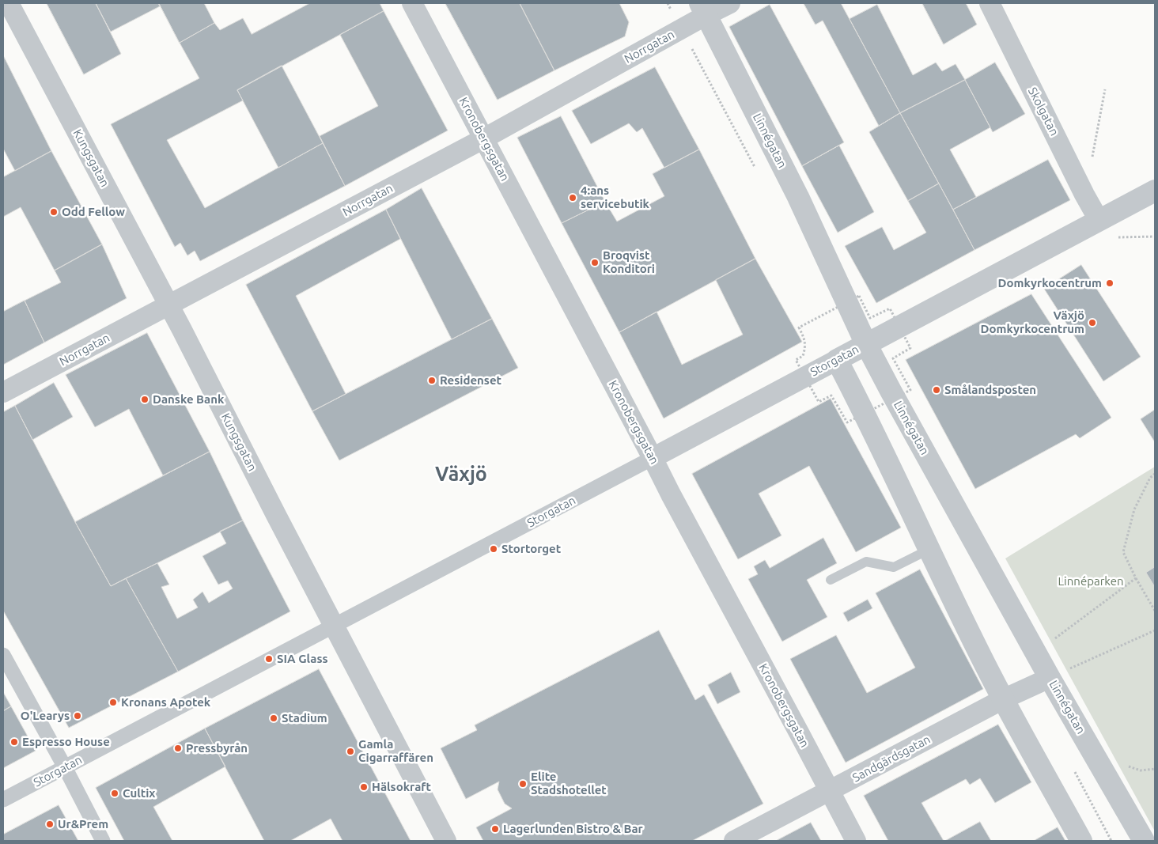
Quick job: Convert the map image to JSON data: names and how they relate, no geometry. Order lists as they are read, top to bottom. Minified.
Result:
{"streets":{"street":["Norrgatan","Skolgatan","Kronobergsgatan","Linnégatan","Kungsgatan","Storgatan","Sandgärdsgatan"]},"crossings":[["Norrgatan","Kronobergsgatan"],["Norrgatan","Linnégatan"],["Norrgatan","Kungsgatan"],["Skolgatan","Storgatan"],["Kronobergsgatan","Storgatan"],["Kronobergsgatan","Sandgärdsgatan"],["Linnégatan","Storgatan"],["Linnégatan","Sandgärdsgatan"],["Kungsgatan","Storgatan"]],"districts":["Växjö"],"parks":["Linnéparken"],"places":["4:ans servicebutik","Odd Fellow","Broqvist Konditori","Domkyrkocentrum","Växjö Domkyrkocentrum","Residenset","Smålandsposten","Danske Bank","Stortorget","SIA Glass","Kronans Apotek","O'Learys","Stadium","Espresso House","Pressbyrån","Gamla Cigarraffären","Elite Stadshotellet","Hälsokraft","Cultix","Ur&Prem","Lagerlunden Bistro & Bar"]}
